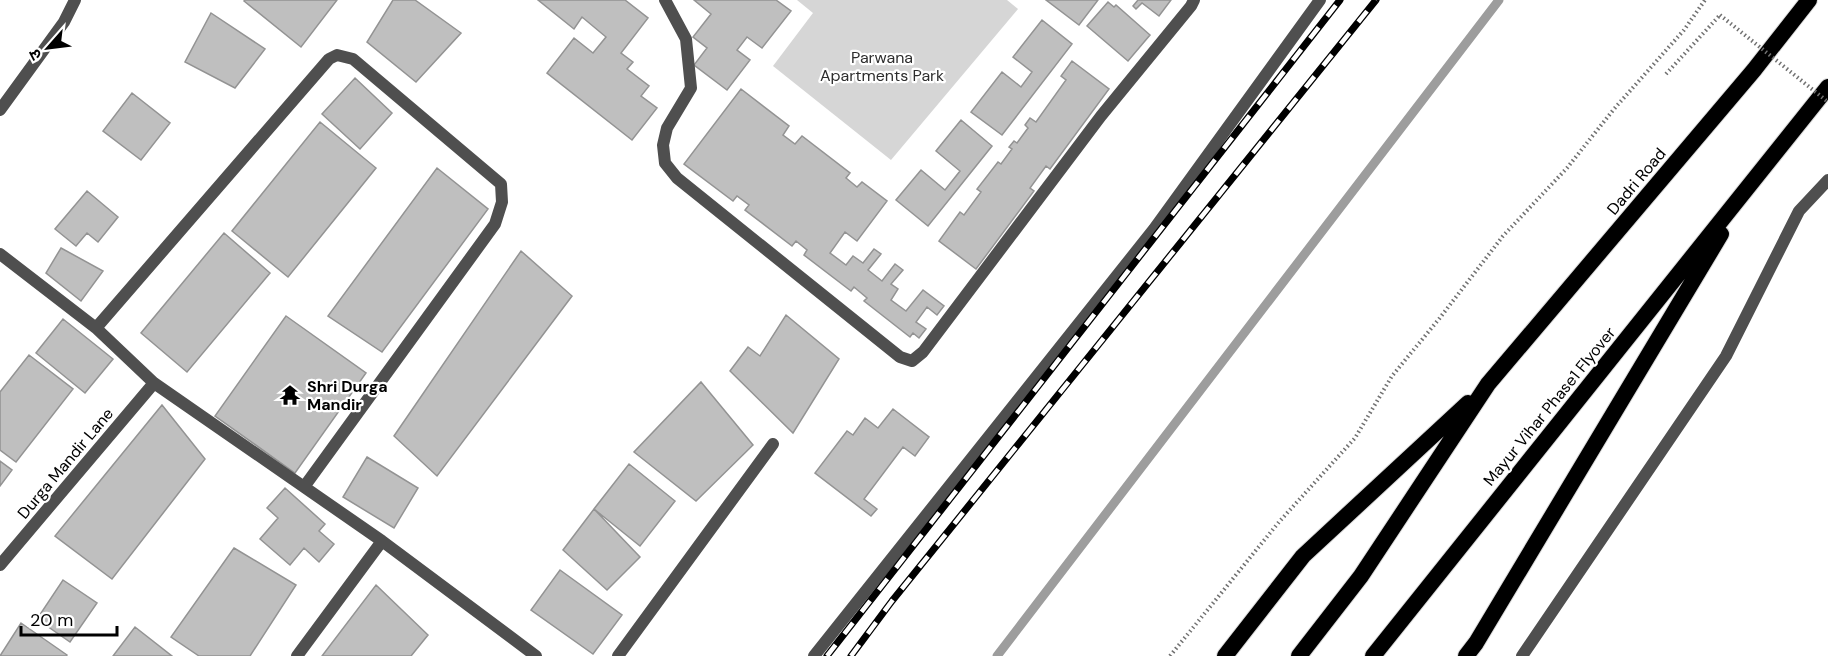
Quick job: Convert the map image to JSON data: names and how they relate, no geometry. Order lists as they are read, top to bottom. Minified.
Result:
{"streets":{"highway":["Dadri Road","Mayur Vihar Phase1 Flyover"],"street":["Durga Mandir Lane"]},"parks":["Parwana Apartments Park"],"places":{"temple":["Shri Durga Mandir"]},"scale_bar":"20 m","north":"bottom left"}
